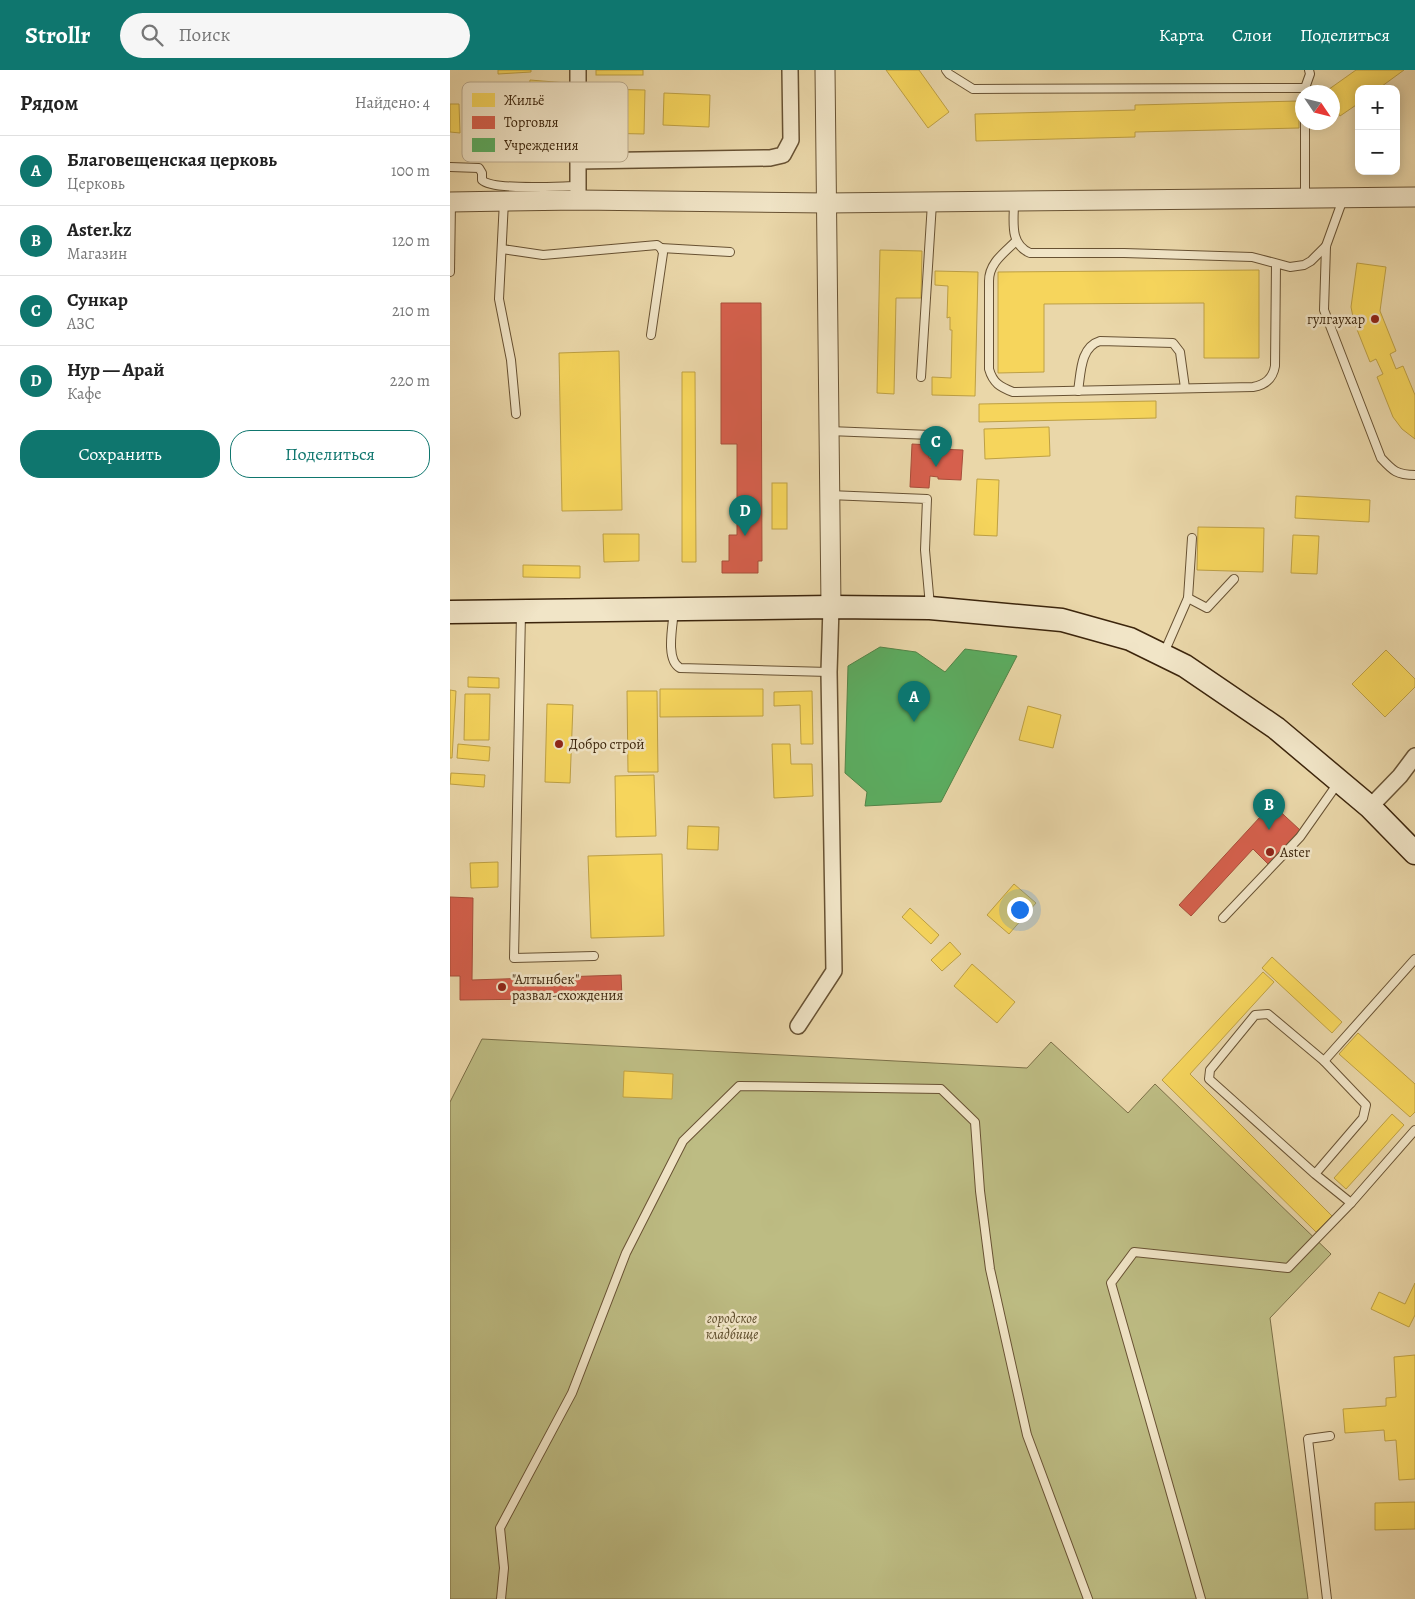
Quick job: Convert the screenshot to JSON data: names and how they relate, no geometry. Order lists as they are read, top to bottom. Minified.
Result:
{"parks":["городское кладбище"],"places":["гулгаухар","Добро строй","Aster","\"Алтынбек\" развал-схождения"],"legend":["Жильё","Торговля","Учреждения"],"north":"bottom right","page":{"header":"Strollr","search":"Поиск","nav":["Карта","Слои","Поделиться"],"heading":["Рядом","Найдено: 4"],"map_buttons":["+","−"],"list":[{"mark":"A","name":"Благовещенская церковь","note":"Церковь","value":"100 m"},{"mark":"B","name":"Aster.kz","note":"Магазин","value":"120 m"},{"mark":"C","name":"Сункар","note":"АЗС","value":"210 m"},{"mark":"D","name":"Нур — Арай","note":"Кафе","value":"220 m"}],"buttons":["Сохранить","Поделиться"],"pins":["C","D","A","B"]}}
